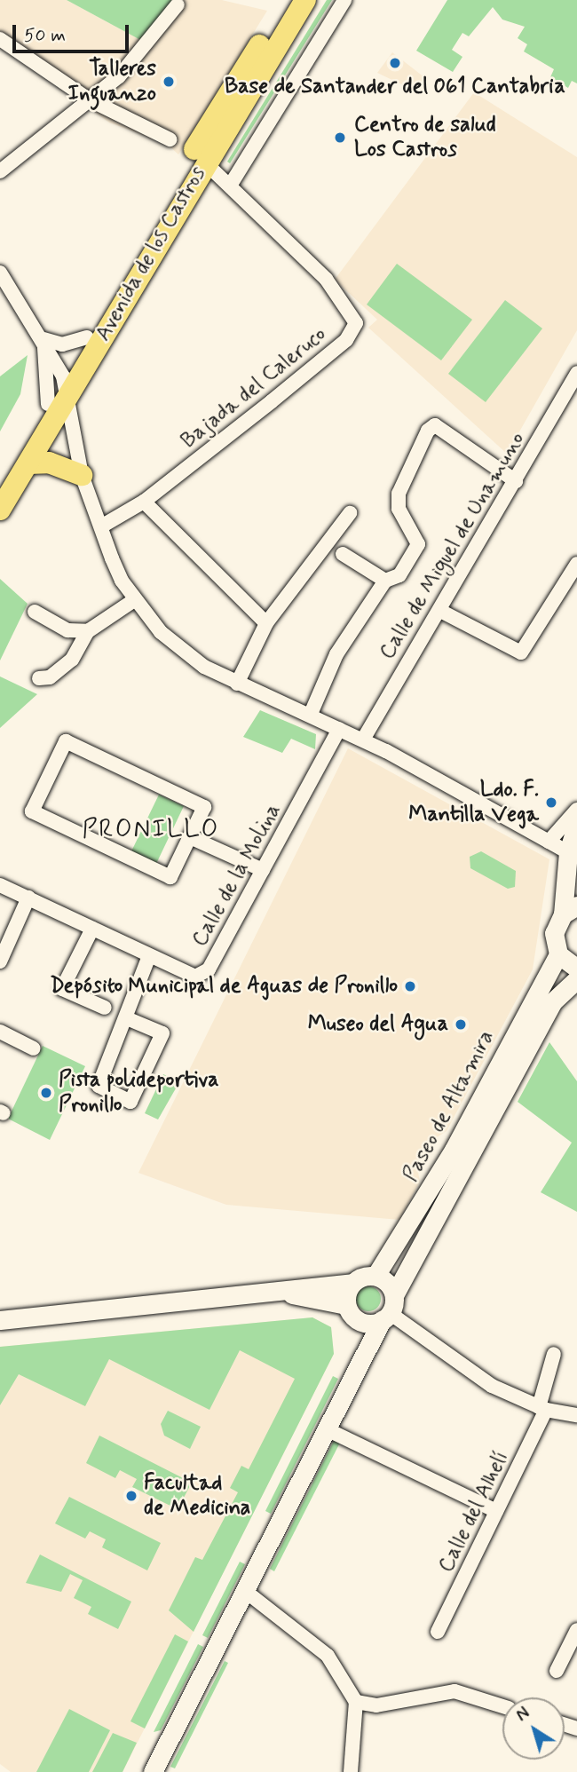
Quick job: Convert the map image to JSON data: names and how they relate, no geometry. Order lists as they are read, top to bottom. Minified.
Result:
{"streets":{"main road":["Avenida de los Castros","Paseo de Altamira"],"street":["Bajada del Caleruco","Calle de Miguel de Unamuno","Calle de la Molina","Calle del Alhelí"]},"crossings":[["Avenida de los Castros","Bajada del Caleruco"]],"districts":["PRONILLO"],"places":["Base de Santander del 061 Cantabria","Talleres Inguanzo","Centro de salud Los Castros","Ldo. F. Mantilla Vega","Depósito Municipal de Aguas de Pronillo","Museo del Agua","Pista polideportiva Pronillo","Facultad de Medicina"],"scale_bar":"50 m","north":"top left"}
